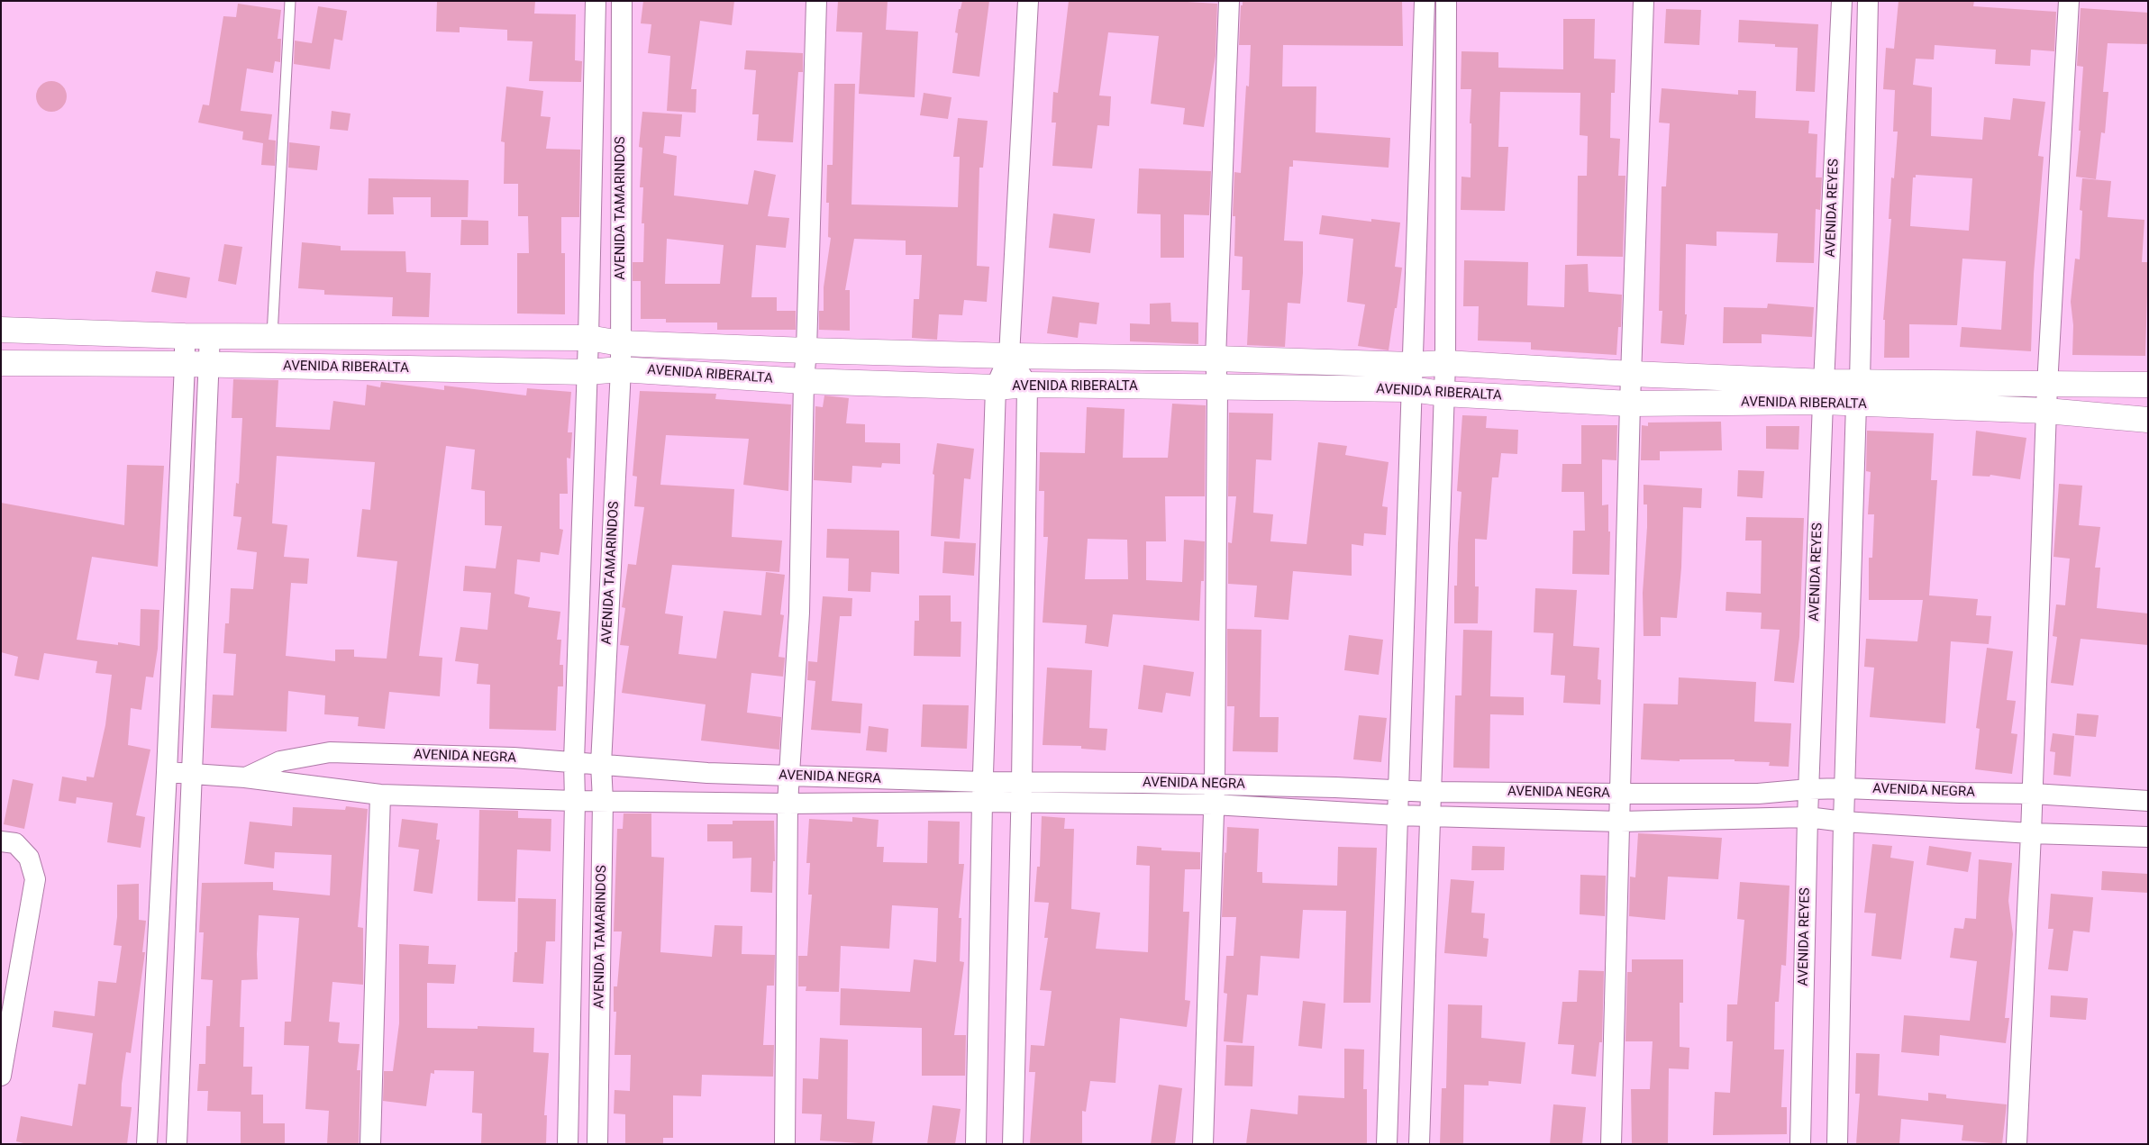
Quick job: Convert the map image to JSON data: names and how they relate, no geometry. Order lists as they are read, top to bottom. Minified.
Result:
{"streets":{"street":["AVENIDA TAMARINDOS","AVENIDA REYES","AVENIDA RIBERALTA","AVENIDA NEGRA"]},"crossings":[["AVENIDA TAMARINDOS","AVENIDA RIBERALTA"],["AVENIDA TAMARINDOS","AVENIDA NEGRA"],["AVENIDA REYES","AVENIDA RIBERALTA"],["AVENIDA REYES","AVENIDA NEGRA"]]}
